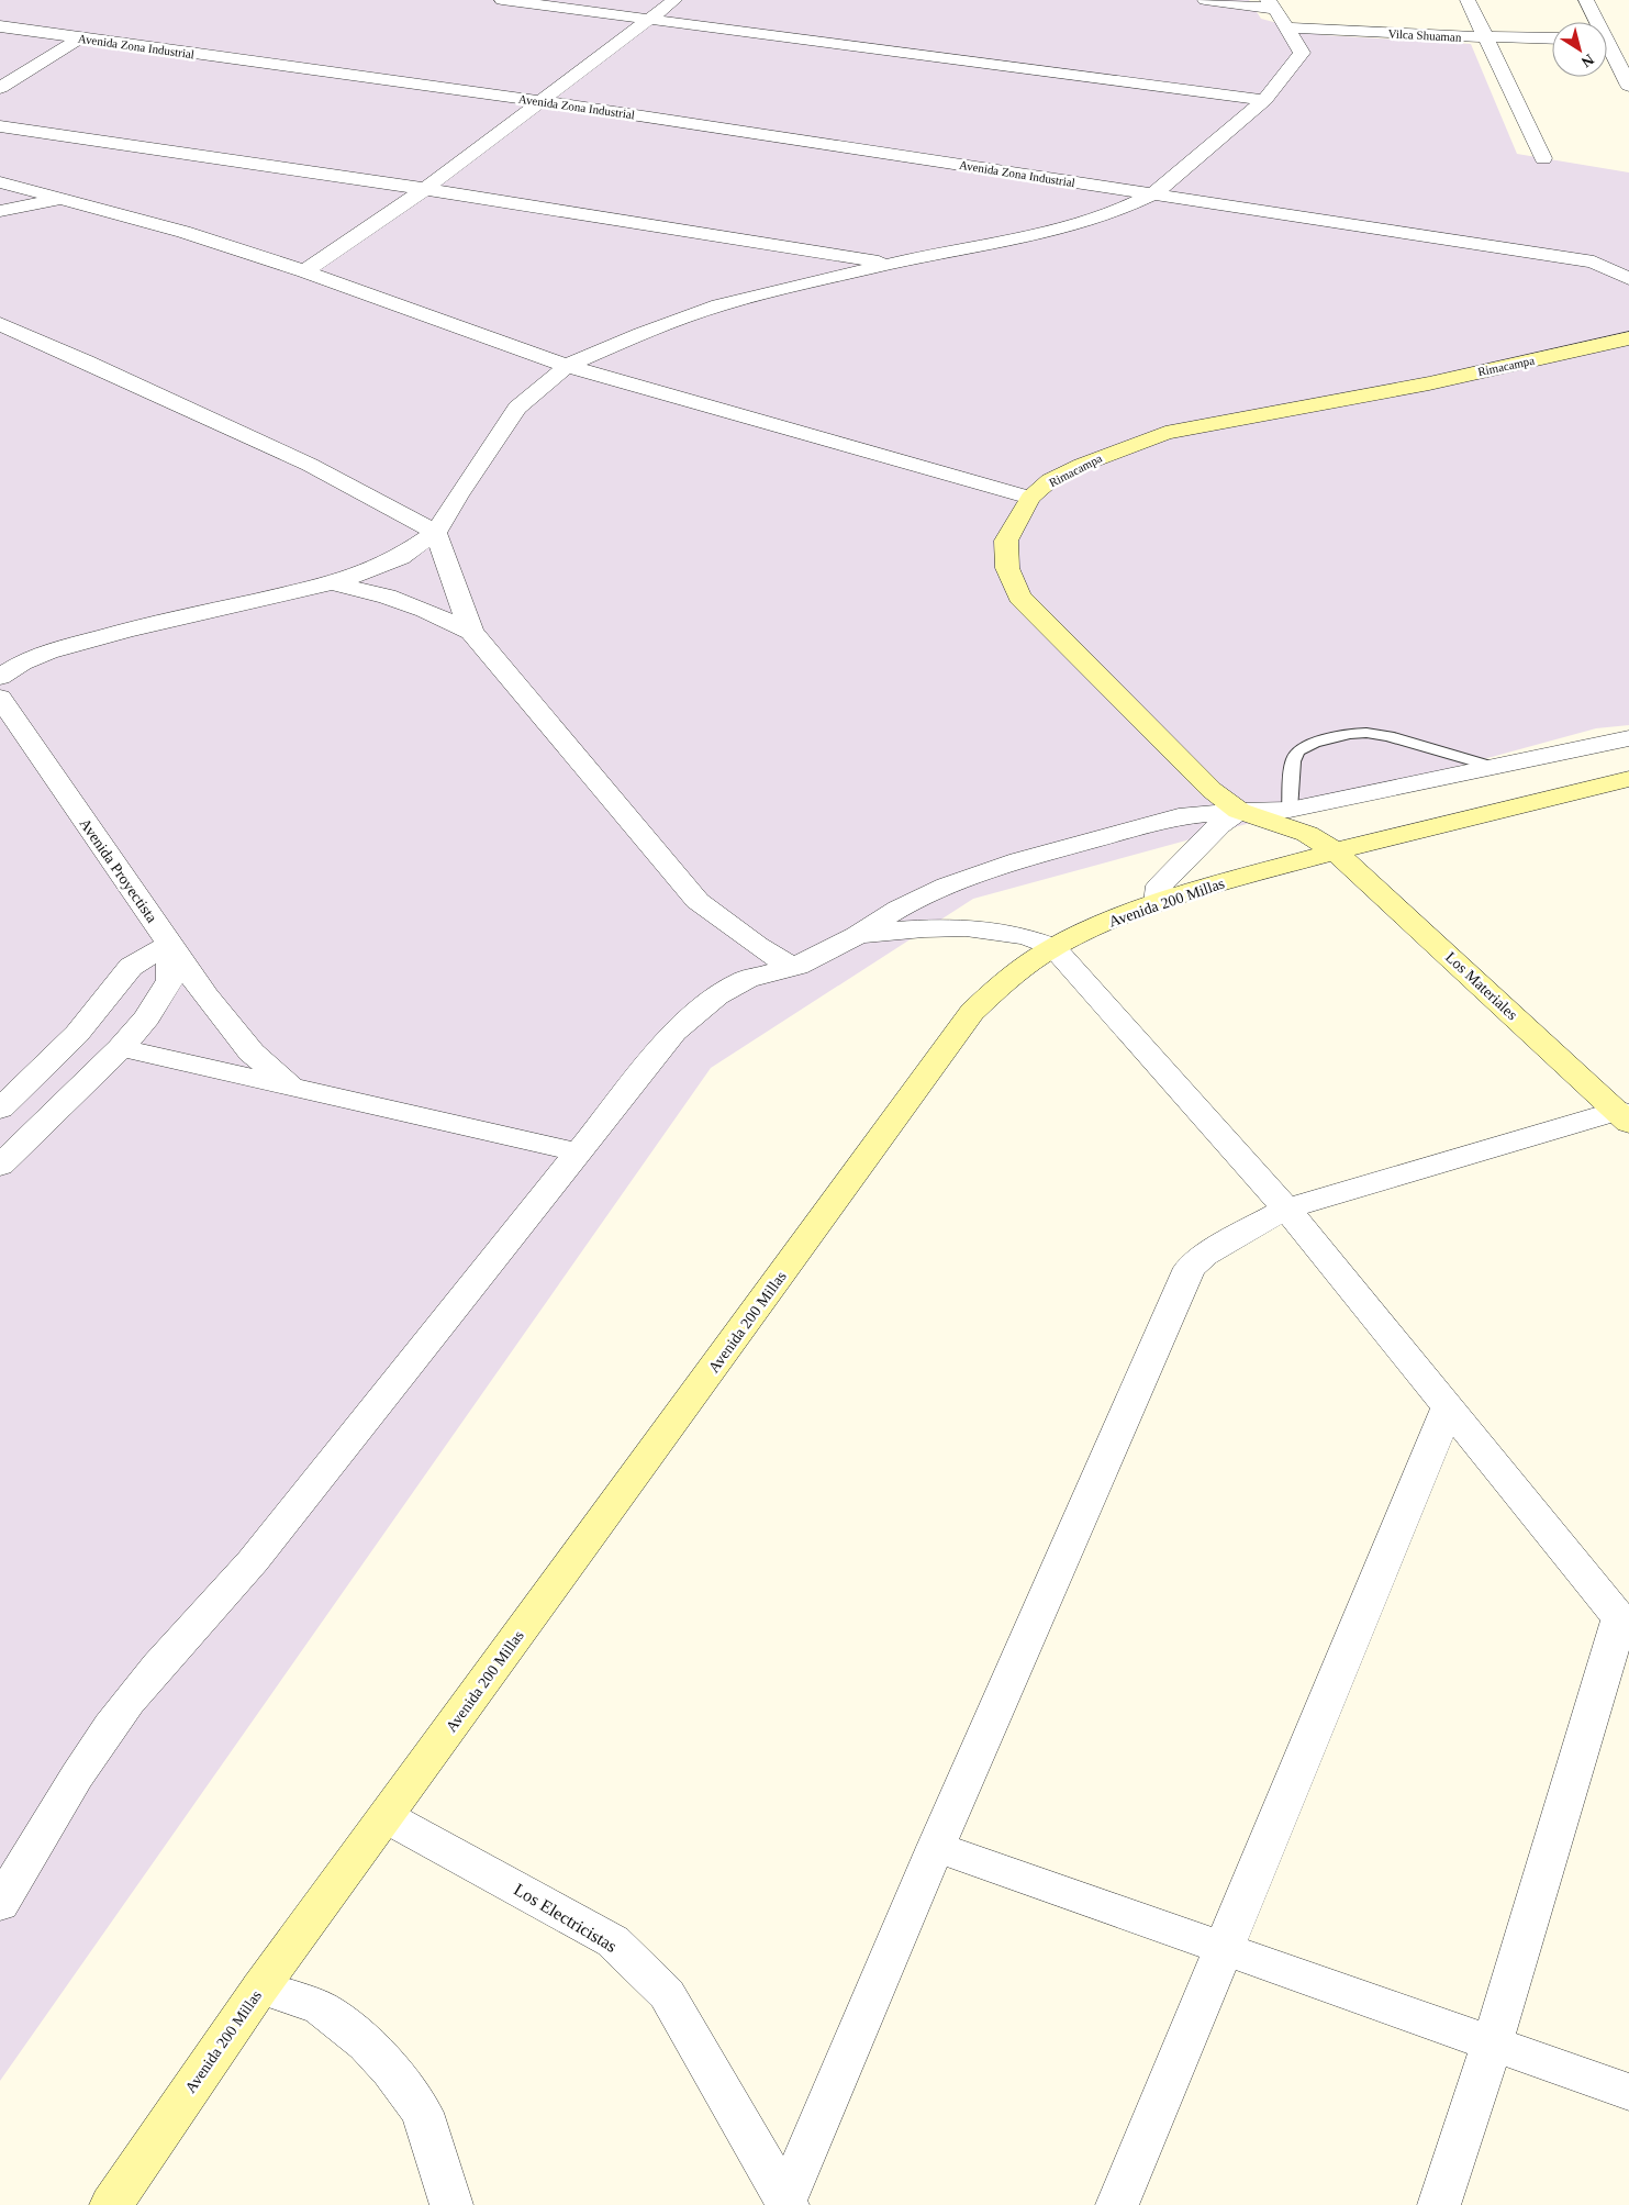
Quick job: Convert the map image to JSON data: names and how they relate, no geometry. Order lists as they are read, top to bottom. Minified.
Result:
{"streets":{"street":["Vilca Shuaman","Avenida Zona Industrial","Rimacampa","Avenida Proyectista","Avenida 200 Millas","Los Materiales","Los Electricistas"]},"crossings":[["Rimacampa","Avenida 200 Millas"],["Rimacampa","Los Materiales"],["Avenida 200 Millas","Los Materiales"],["Avenida 200 Millas","Los Electricistas"]],"north":"bottom right"}
